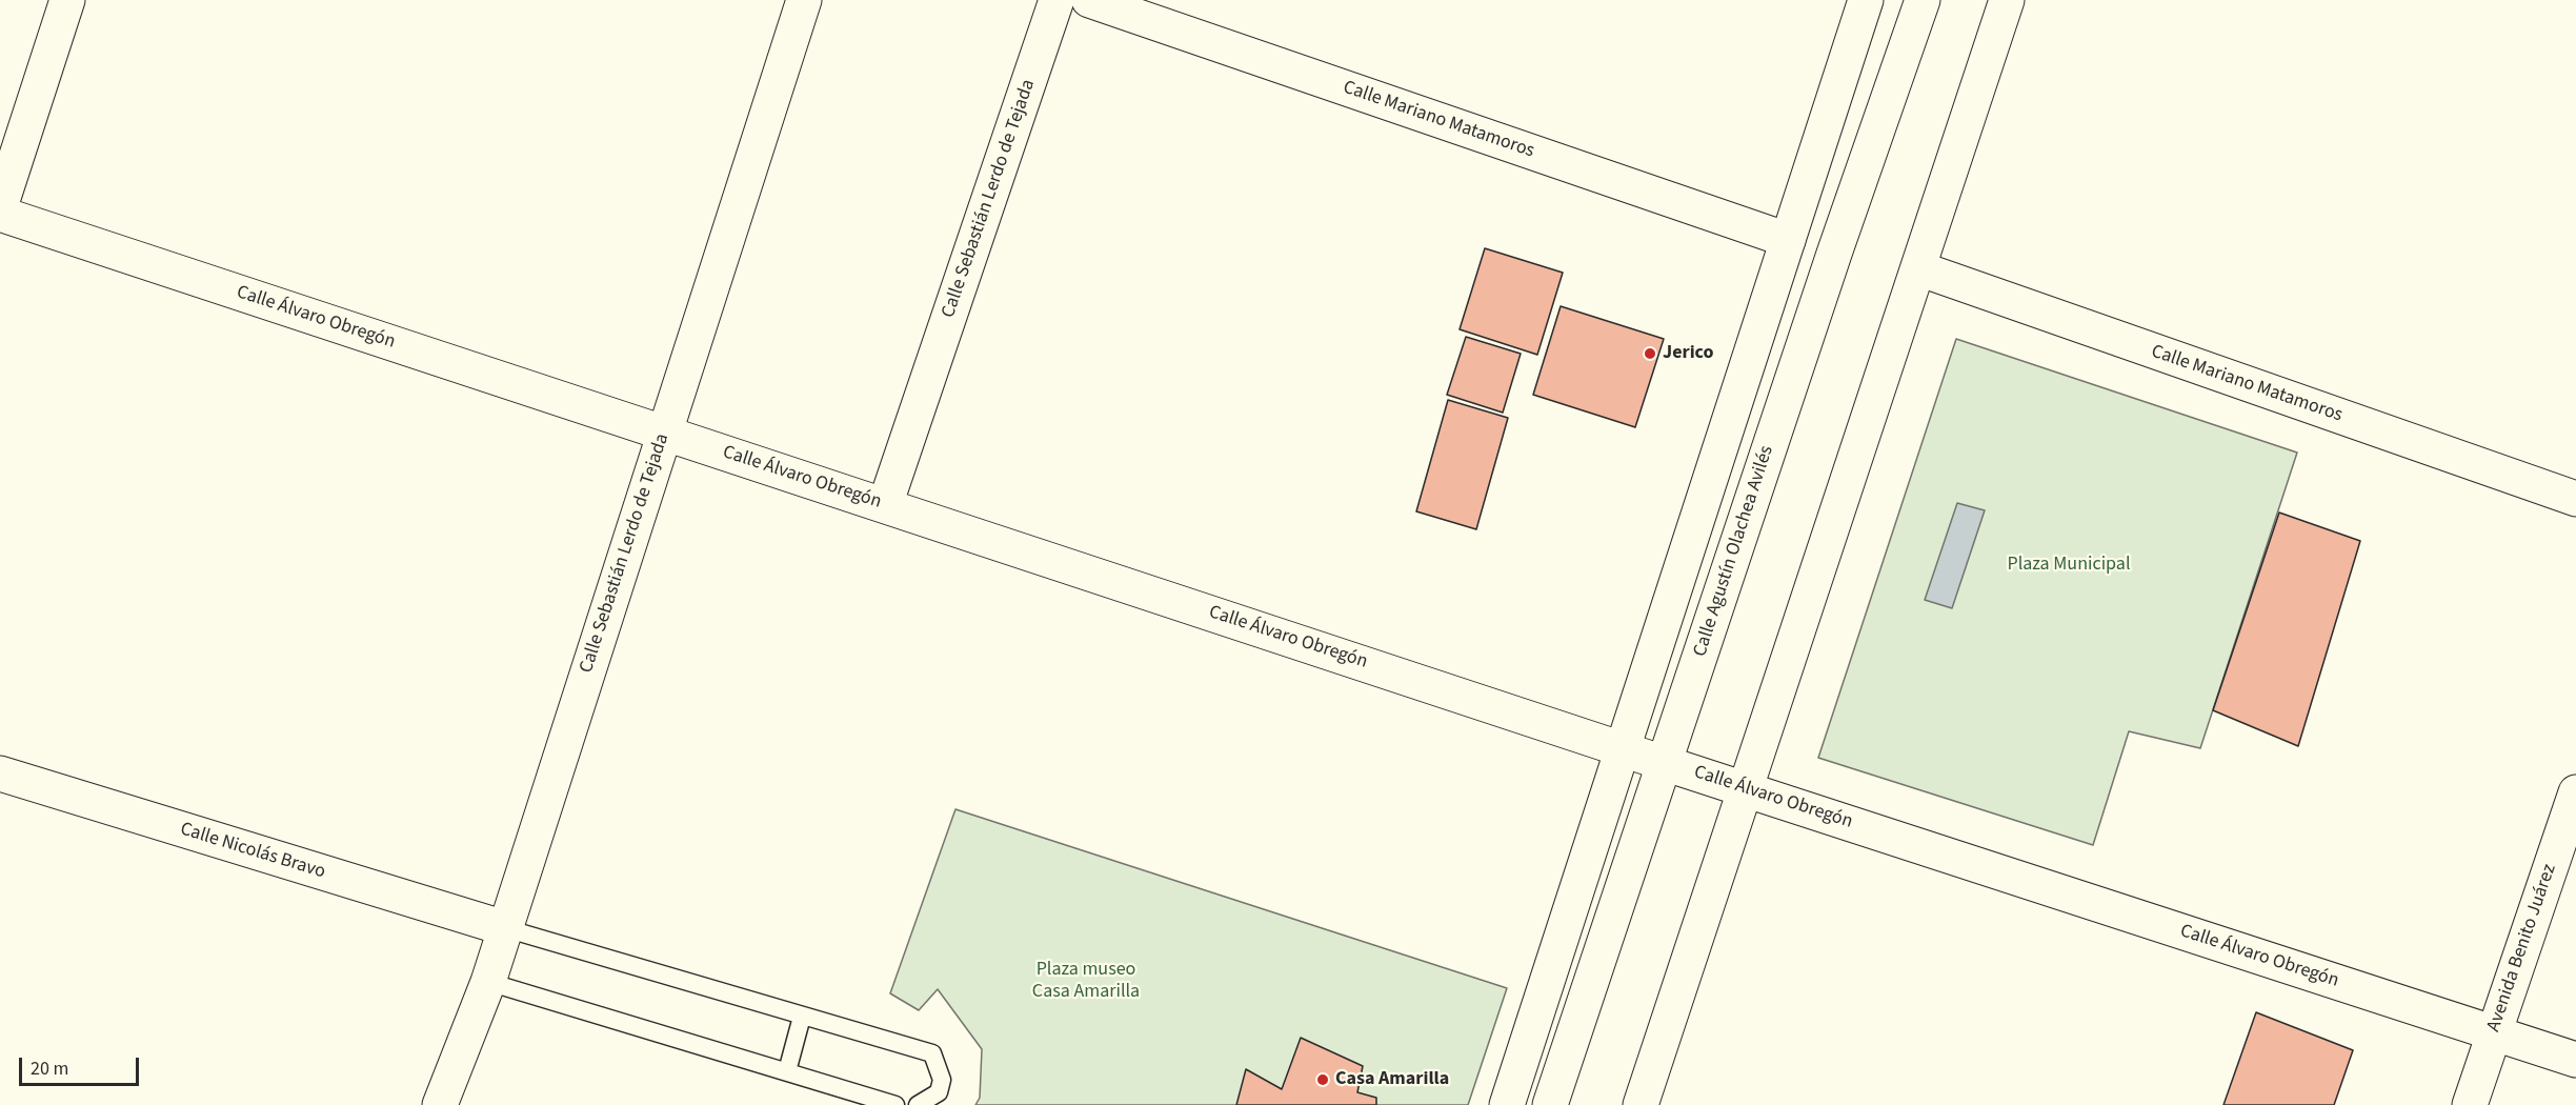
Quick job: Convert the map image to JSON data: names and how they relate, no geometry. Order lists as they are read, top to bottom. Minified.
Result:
{"streets":{"main road":["Calle Mariano Matamoros","Calle Sebastián Lerdo de Tejada","Calle Álvaro Obregón","Calle Agustín Olachea Avilés","Calle Nicolás Bravo","Avenida Benito Juárez"]},"crossings":[["Calle Sebastián Lerdo de Tejada","Calle Álvaro Obregón"],["Calle Sebastián Lerdo de Tejada","Calle Nicolás Bravo"],["Calle Álvaro Obregón","Calle Agustín Olachea Avilés"],["Calle Álvaro Obregón","Avenida Benito Juárez"]],"parks":["Plaza Municipal","Plaza museo Casa Amarilla"],"places":["Jerico","Casa Amarilla"],"scale_bar":"20 m"}
